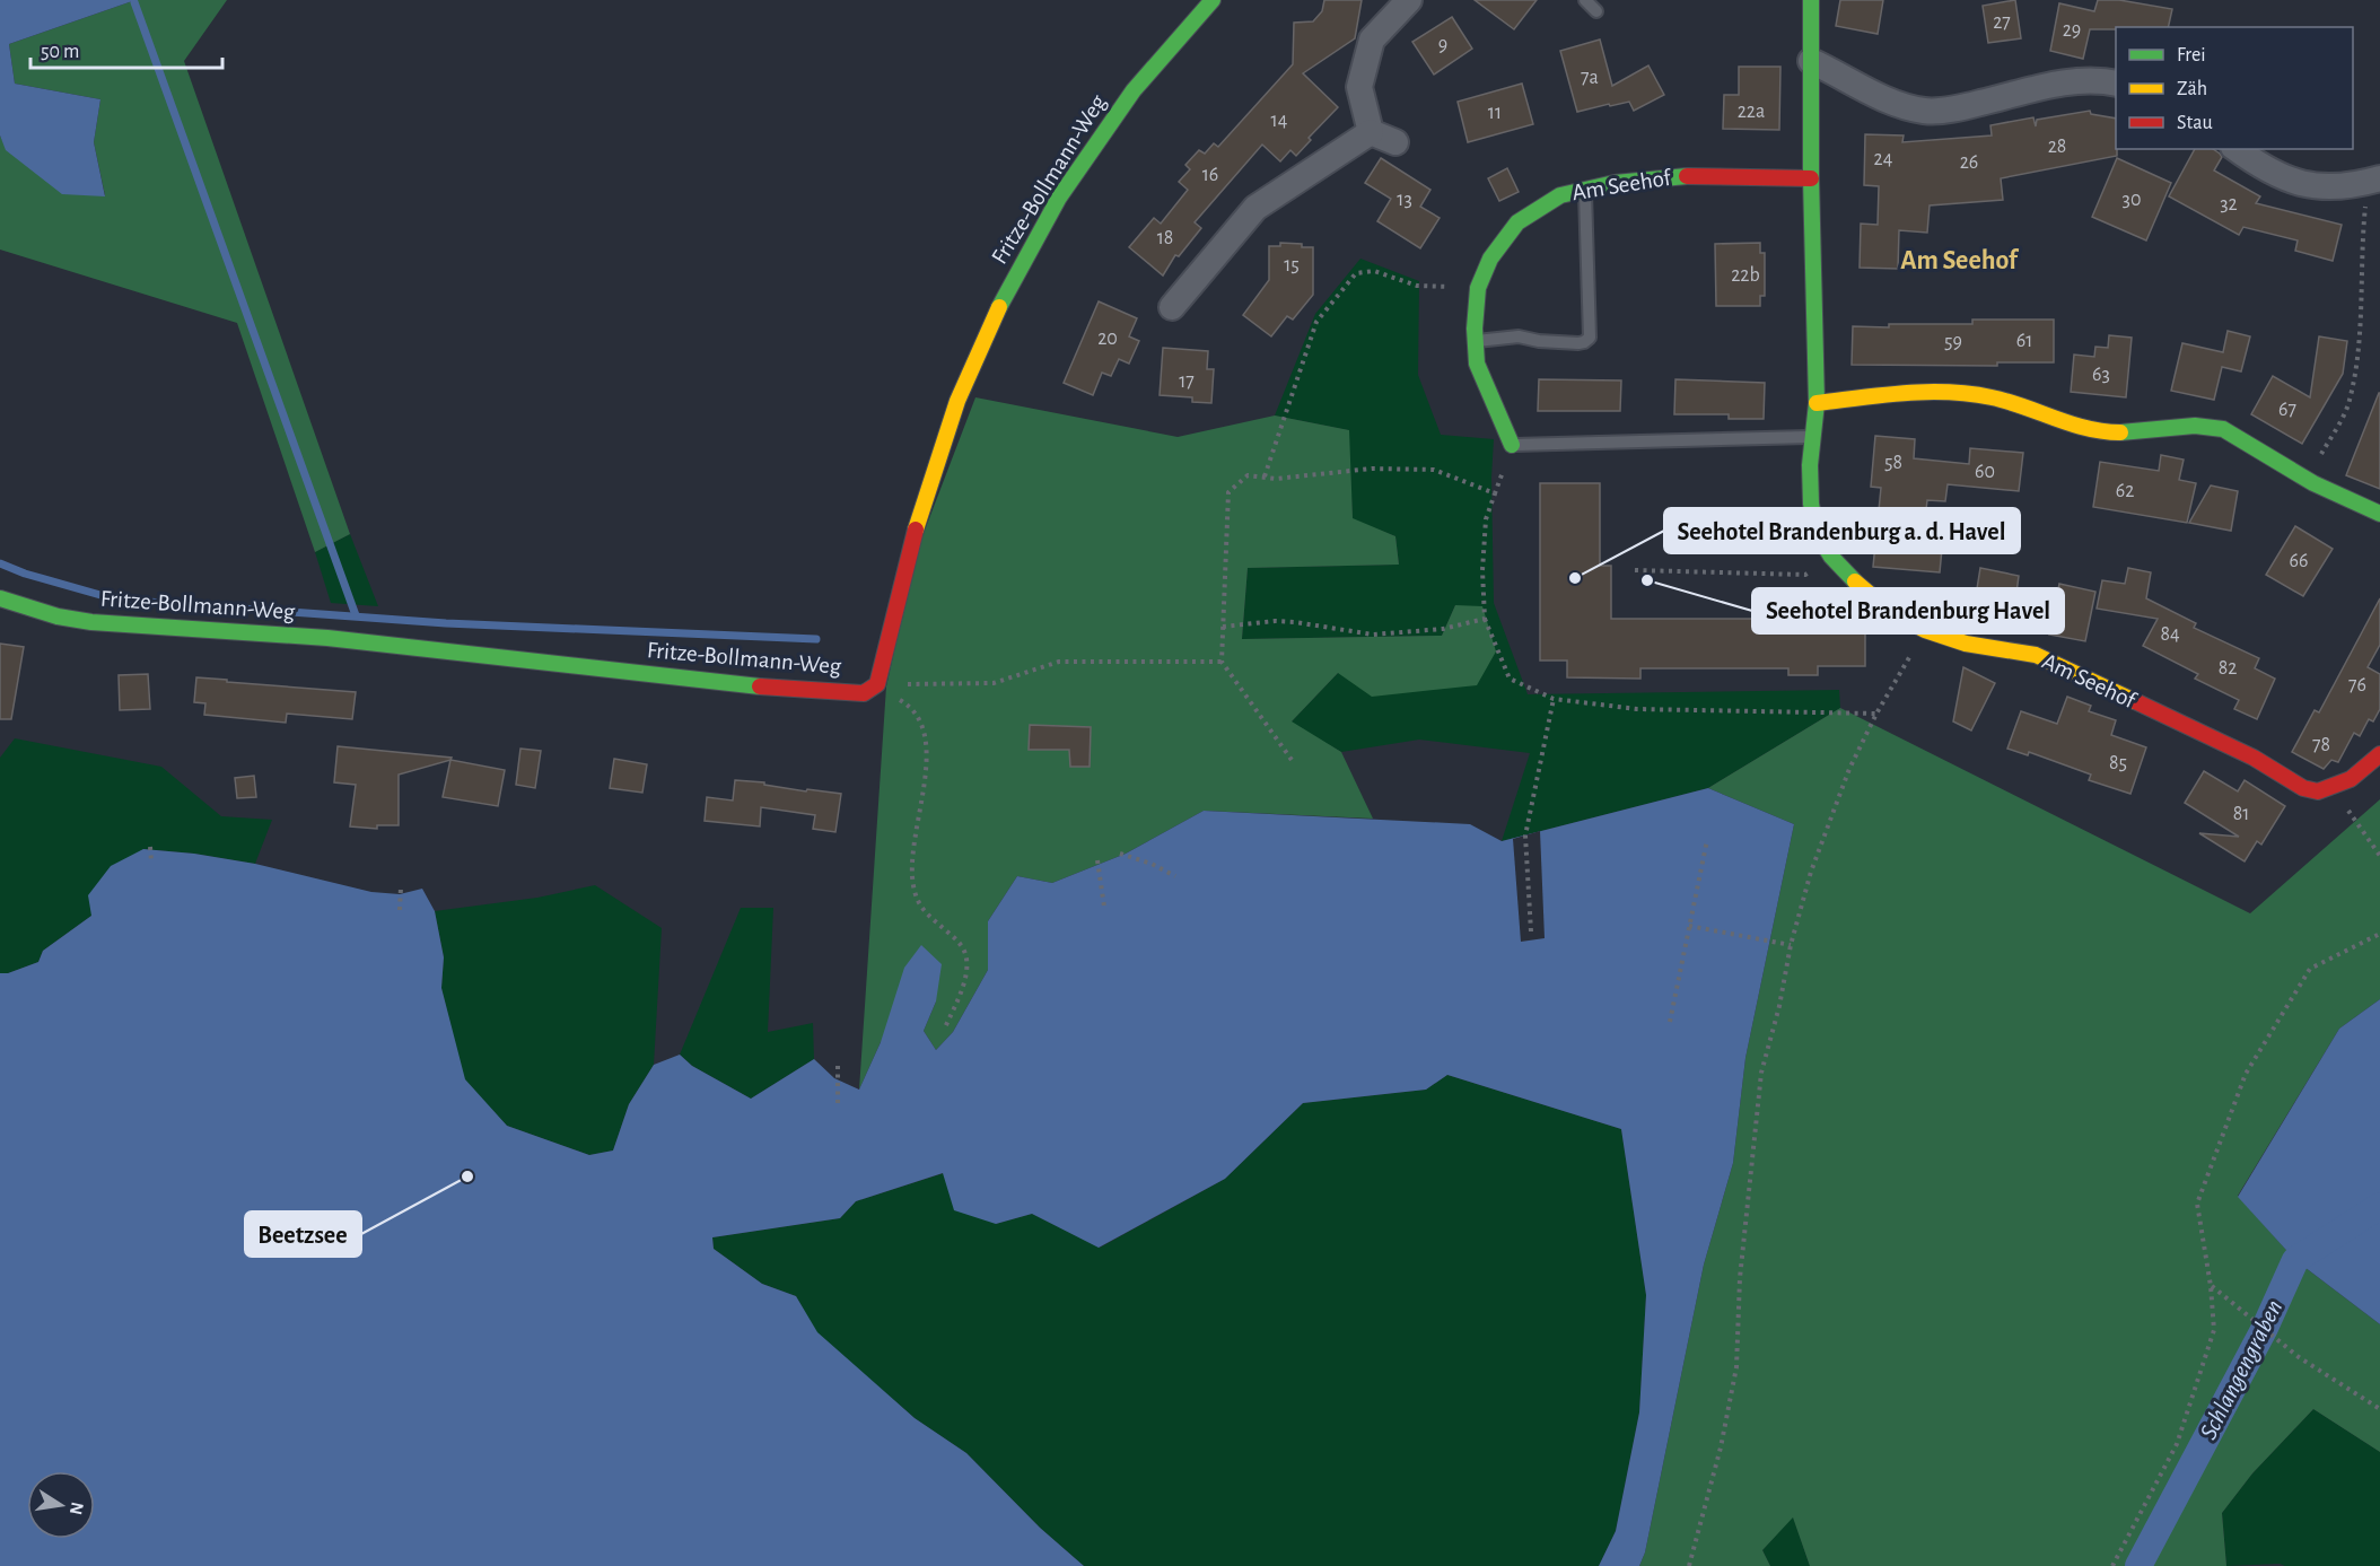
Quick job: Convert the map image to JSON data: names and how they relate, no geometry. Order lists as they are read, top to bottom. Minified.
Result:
{"streets":{"street":["Fritze-Bollmann-Weg","Am Seehof"]},"districts":["Am Seehof"],"water":["Schlangengraben"],"places":["Seehotel Brandenburg a. d. Havel","Seehotel Brandenburg Havel","Beetzsee"],"house_numbers":["27","29","9","7a","22a","11","14","28","24","26","16","13","30","32","18","15","22b","20","61","59","63","17","67","58","60","62","66","84","82","76","78","85","81"],"legend":["Frei","Zäh","Stau"],"scale_bar":"50 m","north":"right"}
